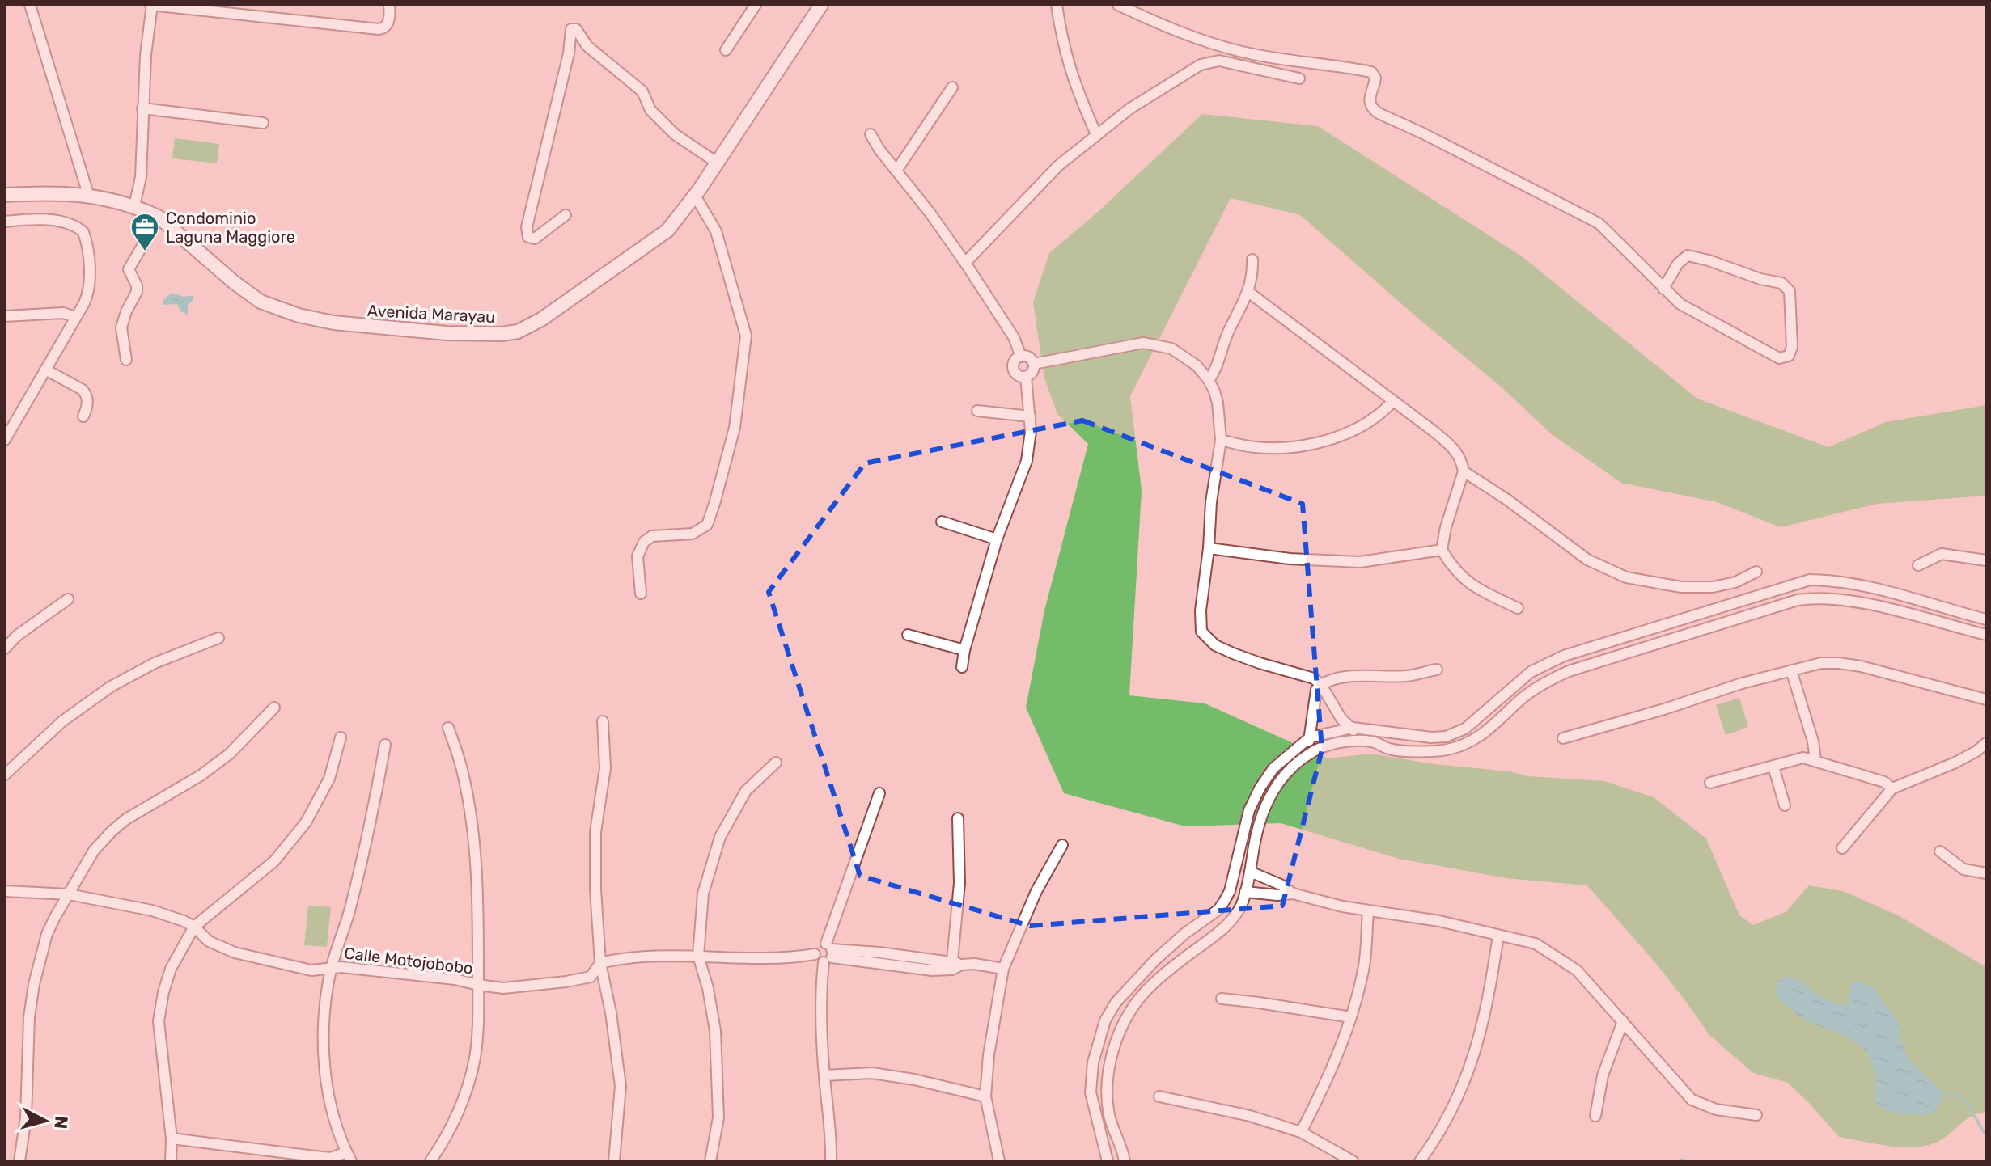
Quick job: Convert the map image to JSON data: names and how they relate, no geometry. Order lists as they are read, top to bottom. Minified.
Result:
{"streets":{"street":["Avenida Marayau","Calle Motojobobo"]},"places":{"office":["Condominio Laguna Maggiore"]},"north":"right"}
